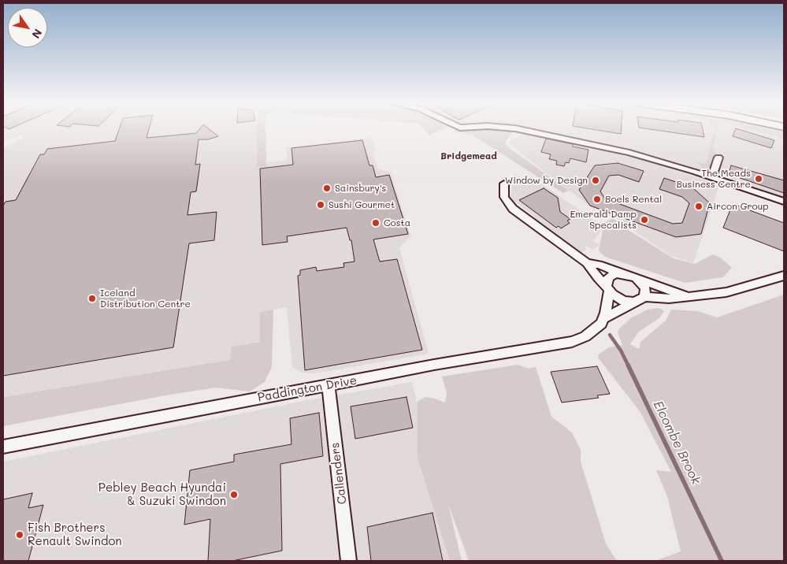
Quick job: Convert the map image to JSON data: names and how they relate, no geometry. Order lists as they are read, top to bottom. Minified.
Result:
{"streets":{"street":["Paddington Drive","Callenders"]},"crossings":[["Paddington Drive","Callenders"]],"districts":["Bridgemead"],"water":["Elcombe Brook"],"places":["The Meads Business Centre","Window by Design","Sainsbury's","Boels Rental","Sushi Gourmet","Aircon Group","Emerald Damp Specalists","Costa","Iceland Distribution Centre","Pebley Beach Hyundai & Suzuki Swindon","Fish Brothers Renault Swindon"],"north":"bottom right"}
